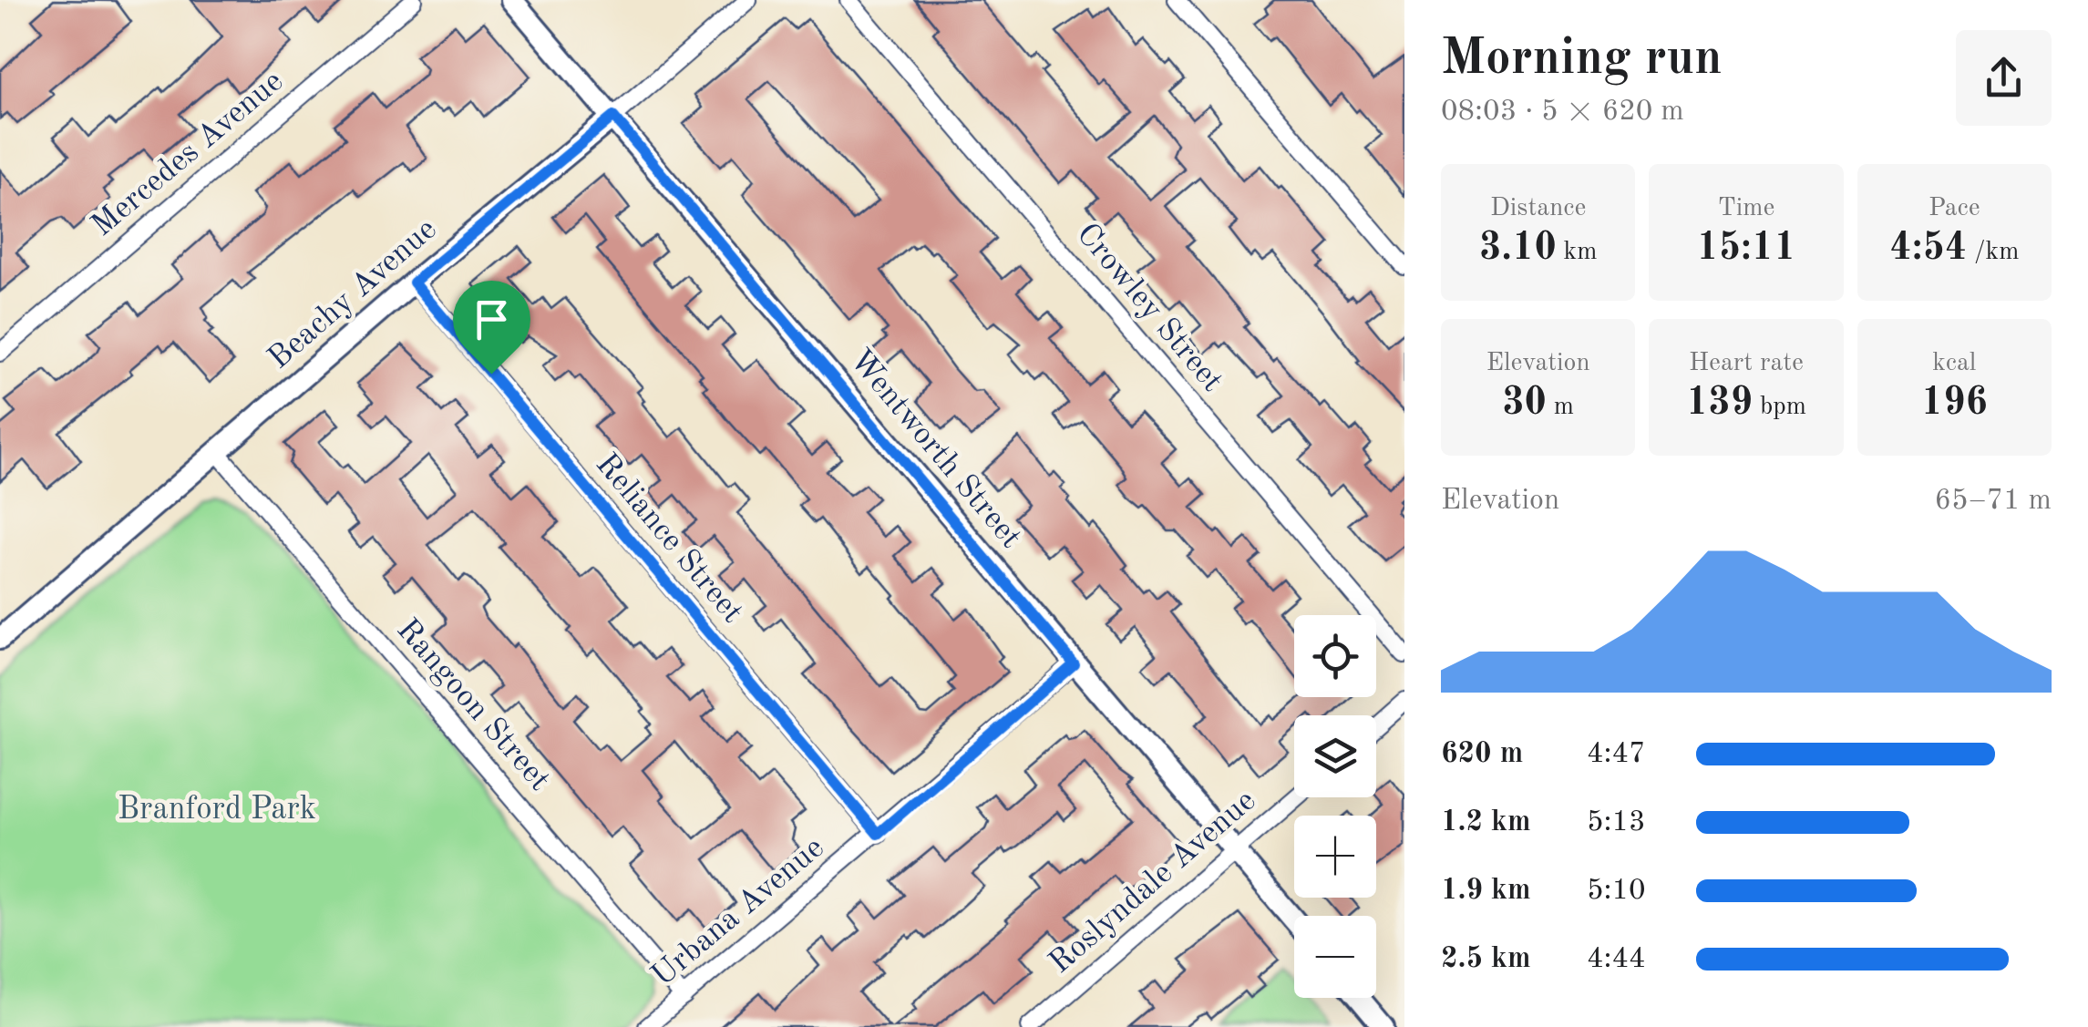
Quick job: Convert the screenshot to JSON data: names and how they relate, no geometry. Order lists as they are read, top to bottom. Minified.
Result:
{"streets":{"street":["Mercedes Avenue","Beachy Avenue","Crowley Street","Wentworth Street","Reliance Street","Rangoon Street","Roslyndale Avenue","Urbana Avenue"]},"crossings":[["Beachy Avenue","Wentworth Street"],["Beachy Avenue","Reliance Street"],["Beachy Avenue","Rangoon Street"],["Wentworth Street","Roslyndale Avenue"],["Wentworth Street","Urbana Avenue"],["Reliance Street","Urbana Avenue"],["Rangoon Street","Urbana Avenue"]],"parks":["Branford Park"],"page":{"heading":["Morning run","08:03 · 5 × 620 m"],"stats":[["Distance","3.10 km"],["Time","15:11"],["Pace","4:54 /km"],["Elevation","30 m"],["Heart rate","139 bpm"],["kcal","196"]],"chart":["Elevation","65–71 m"],"map_buttons":["+","−"],"list":[{"name":"620 m","note":"4:47"},{"name":"1.2 km","note":"5:13"},{"name":"1.9 km","note":"5:10"},{"name":"2.5 km","note":"4:44"}]}}
